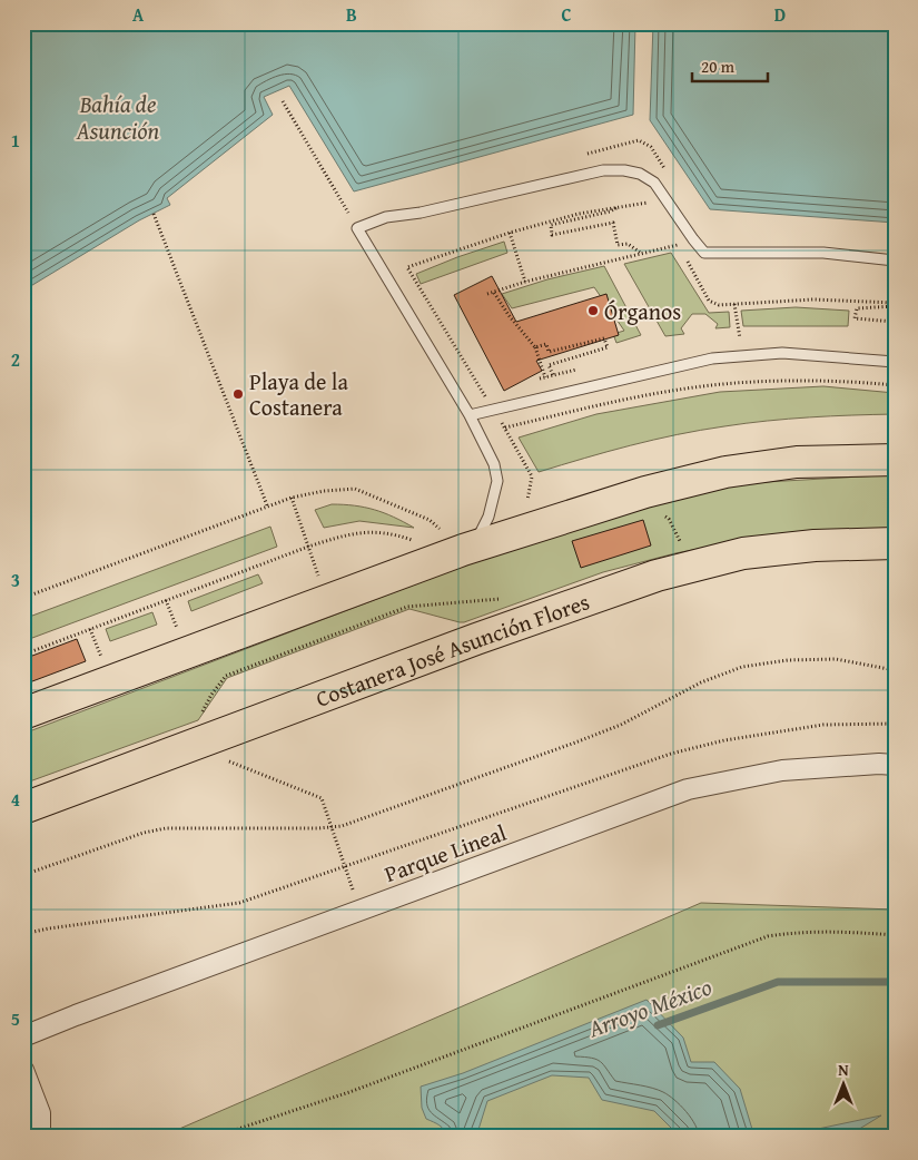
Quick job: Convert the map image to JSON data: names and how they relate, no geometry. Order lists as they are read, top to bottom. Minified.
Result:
{"streets":{"highway":["Costanera José Asunción Flores"],"street":["Parque Lineal"]},"water":["Bahía de Asunción","Arroyo México"],"places":["Órganos","Playa de la Costanera"],"scale_bar":"20 m","north":"top","grid":{"columns":["A","B","C","D"],"rows":["1","2","3","4","5"]}}
